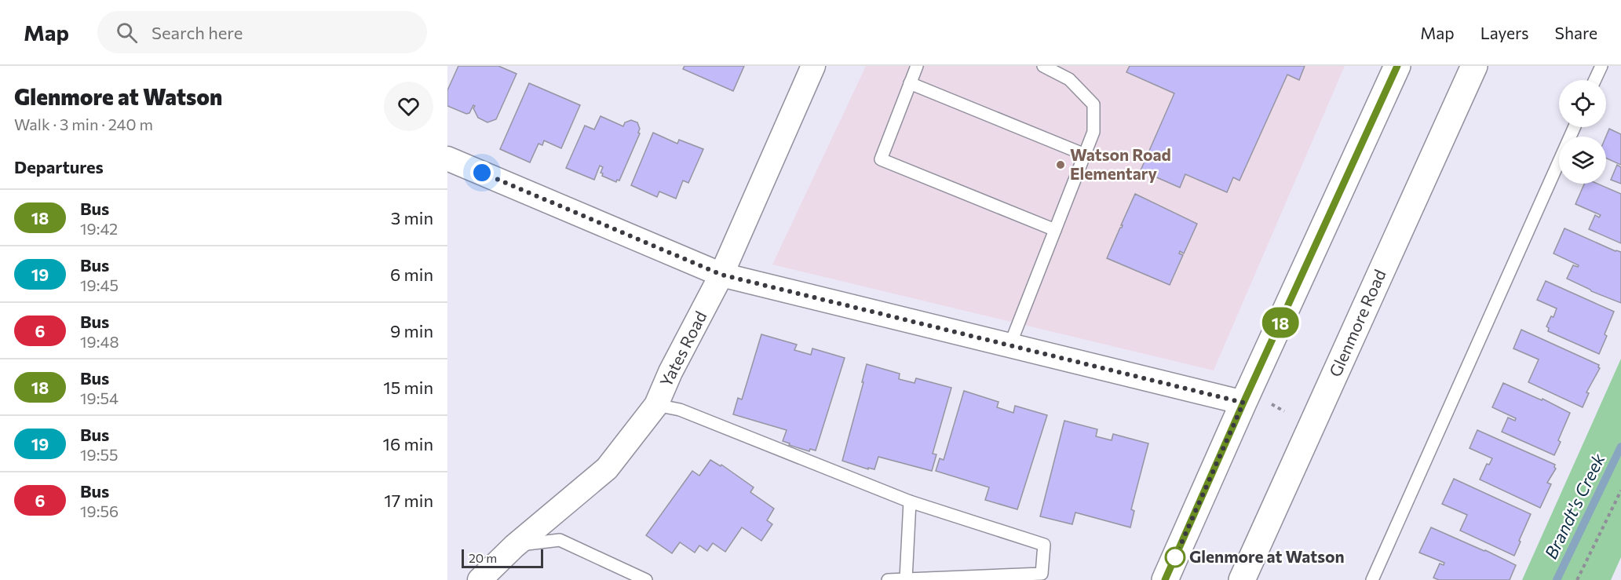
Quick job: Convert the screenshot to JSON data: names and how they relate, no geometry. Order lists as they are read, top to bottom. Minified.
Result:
{"streets":{"main road":["Glenmore Road"],"street":["Yates Road"]},"water":["Brandt's Creek"],"places":["Watson Road Elementary","Glenmore at Watson"],"lines":["bus line 18"],"scale_bar":"20 m","page":{"header":"Map","search":"Search here","nav":["Map","Layers","Share"],"heading":[["Glenmore at Watson","Walk · 3 min · 240 m"],"Departures"],"on_map":"18","list":[{"mark":"18","name":"Bus","note":"19:42","value":"3 min"},{"mark":"19","name":"Bus","note":"19:45","value":"6 min"},{"mark":"6","name":"Bus","note":"19:48","value":"9 min"},{"mark":"18","name":"Bus","note":"19:54","value":"15 min"},{"mark":"19","name":"Bus","note":"19:55","value":"16 min"},{"mark":"6","name":"Bus","note":"19:56","value":"17 min"}],"scale":"20 m"}}
